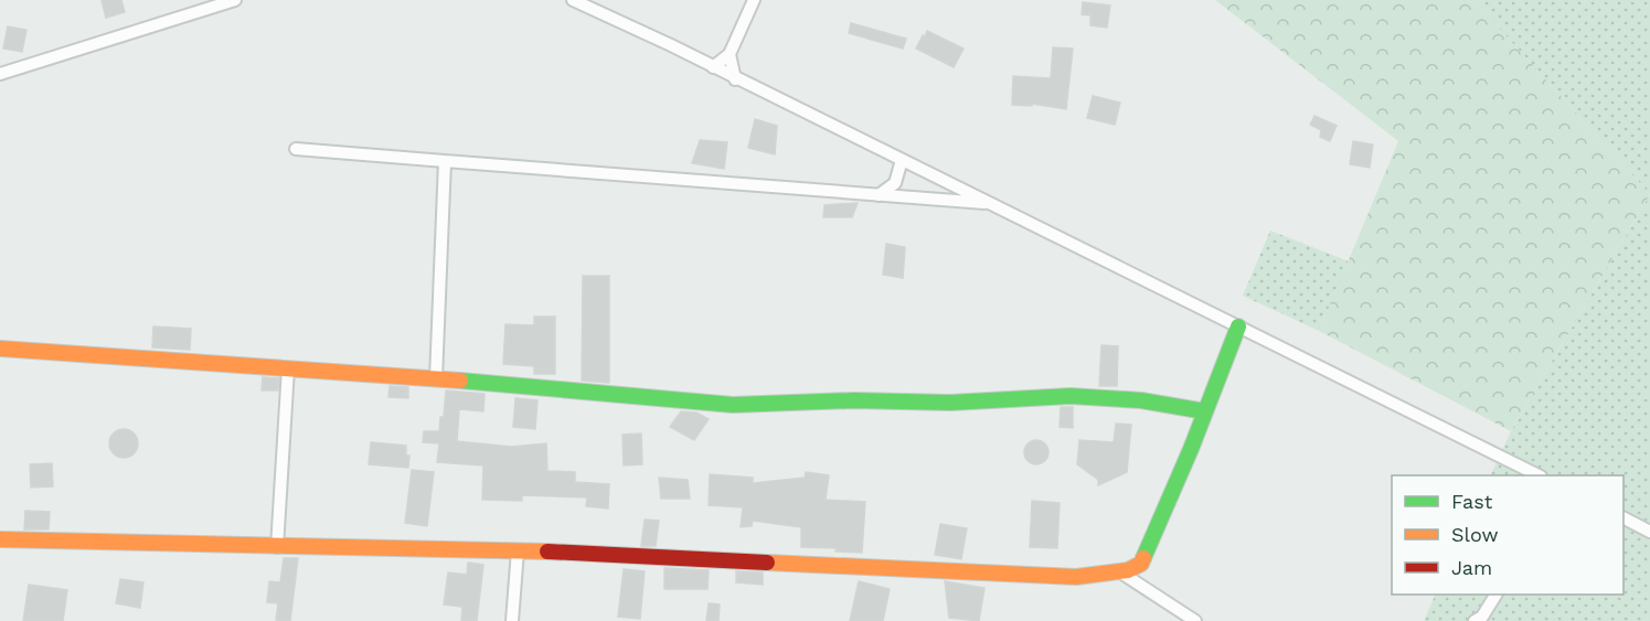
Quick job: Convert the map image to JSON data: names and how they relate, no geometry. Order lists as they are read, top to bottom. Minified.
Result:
{"legend":["Fast","Slow","Jam"]}
